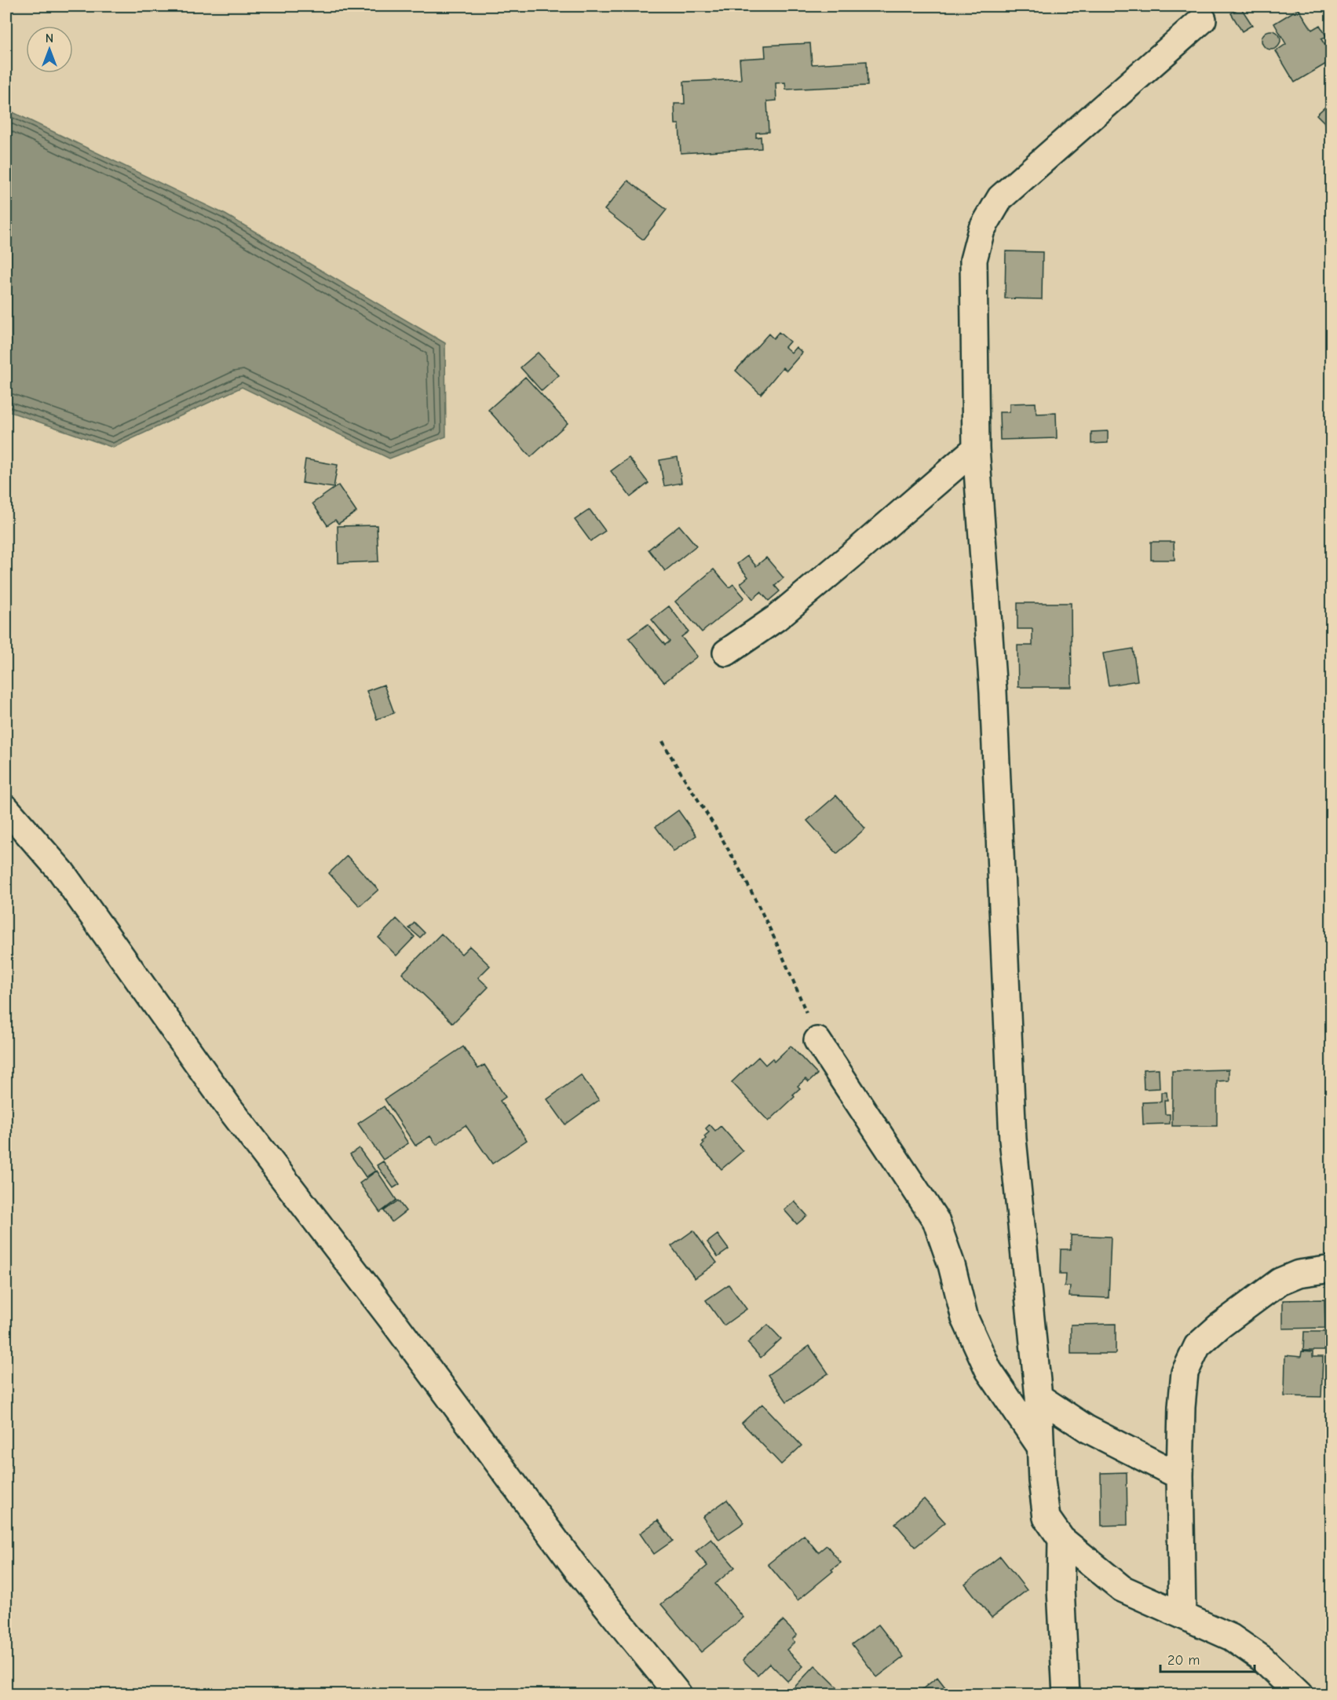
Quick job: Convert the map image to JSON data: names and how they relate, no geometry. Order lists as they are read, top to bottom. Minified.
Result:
{"scale_bar":"20 m","north":"top"}
